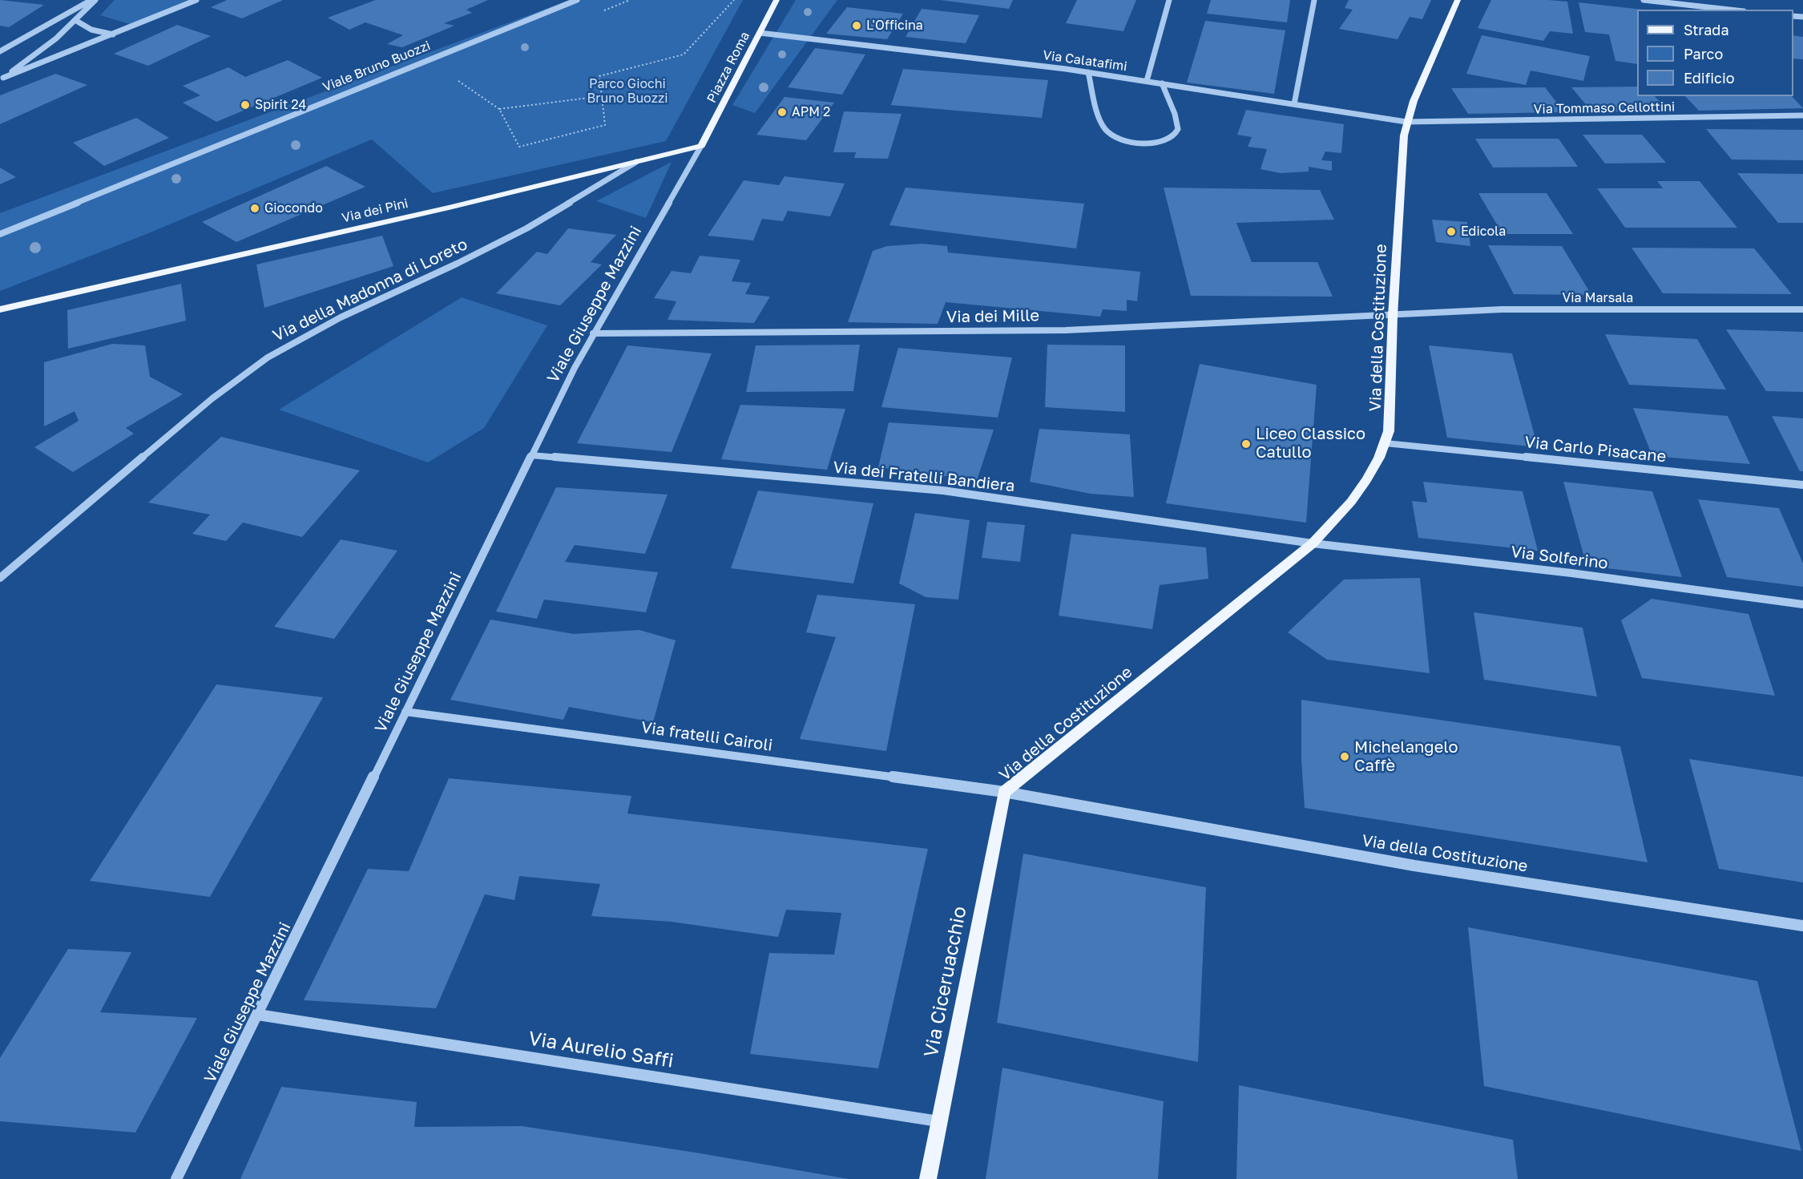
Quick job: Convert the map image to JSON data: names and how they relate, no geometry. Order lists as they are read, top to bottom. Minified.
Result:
{"streets":{"main road":["Piazza Roma","Via dei Pini","Via della Costituzione","Via Ciceruacchio"],"street":["Via Calatafimi","Viale Bruno Buozzi","Via Tommaso Cellottini","Via della Madonna di Loreto","Via Marsala","Viale Giuseppe Mazzini","Via dei Mille","Via Carlo Pisacane","Via dei Fratelli Bandiera","Via Solferino","Via fratelli Cairoli","Via Aurelio Saffi"]},"crossings":[["Via Calatafimi","Piazza Roma"],["Via Calatafimi","Via Tommaso Cellottini"],["Via Calatafimi","Via della Costituzione"],["Piazza Roma","Via dei Pini"],["Piazza Roma","Viale Giuseppe Mazzini"],["Via Tommaso Cellottini","Via della Costituzione"],["Via dei Pini","Via della Madonna di Loreto"],["Via dei Pini","Viale Giuseppe Mazzini"],["Via Marsala","Via dei Mille"],["Via Marsala","Via della Costituzione"],["Viale Giuseppe Mazzini","Via dei Mille"],["Viale Giuseppe Mazzini","Via dei Fratelli Bandiera"],["Viale Giuseppe Mazzini","Via fratelli Cairoli"],["Viale Giuseppe Mazzini","Via Aurelio Saffi"],["Via dei Mille","Via della Costituzione"],["Via della Costituzione","Via Carlo Pisacane"],["Via della Costituzione","Via dei Fratelli Bandiera"],["Via della Costituzione","Via Solferino"],["Via della Costituzione","Via fratelli Cairoli"],["Via della Costituzione","Via Ciceruacchio"],["Via dei Fratelli Bandiera","Via Solferino"],["Via fratelli Cairoli","Via Ciceruacchio"],["Via Ciceruacchio","Via Aurelio Saffi"]],"parks":["Parco Giochi Bruno Buozzi"],"places":["L'Officina","Spirit 24","APM 2","Giocondo","Edicola","Liceo Classico Catullo","Michelangelo Caffè"],"legend":["Strada","Parco","Edificio"]}
